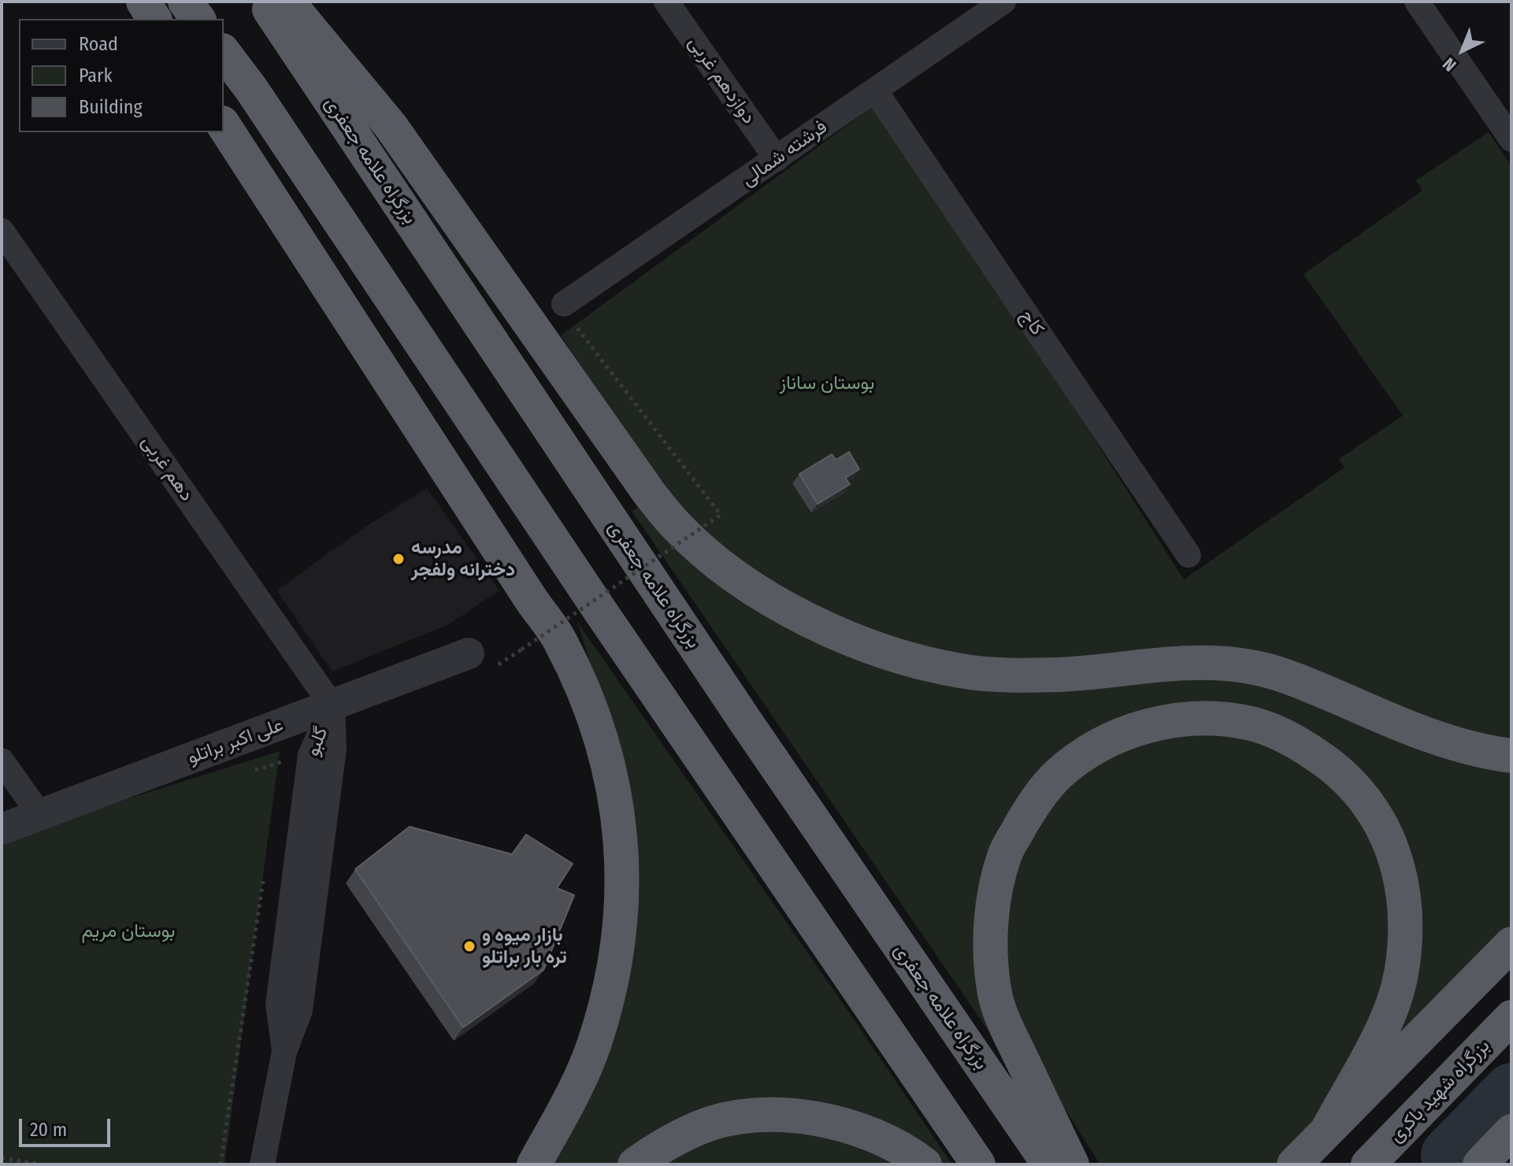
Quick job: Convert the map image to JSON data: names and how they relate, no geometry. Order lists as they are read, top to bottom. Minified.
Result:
{"streets":{"highway":["بزرگراه علامه جعفری","بزرگراه شهید باکری"],"street":["دوازدهم غربی","فرشته شمالی","کاج","دهم غربی","علی اکبر براتلو","گلبو"]},"crossings":[["دوازدهم غربی","فرشته شمالی"],["فرشته شمالی","کاج"],["دهم غربی","علی اکبر براتلو"],["دهم غربی","گلبو"],["علی اکبر براتلو","گلبو"]],"parks":["بوستان ساناز","بوستان مریم"],"places":["مدرسه دخترانه ولفجر","بازار میوه و تره بار براتلو"],"legend":["Road","Park","Building"],"scale_bar":"20 m","north":"bottom left"}
